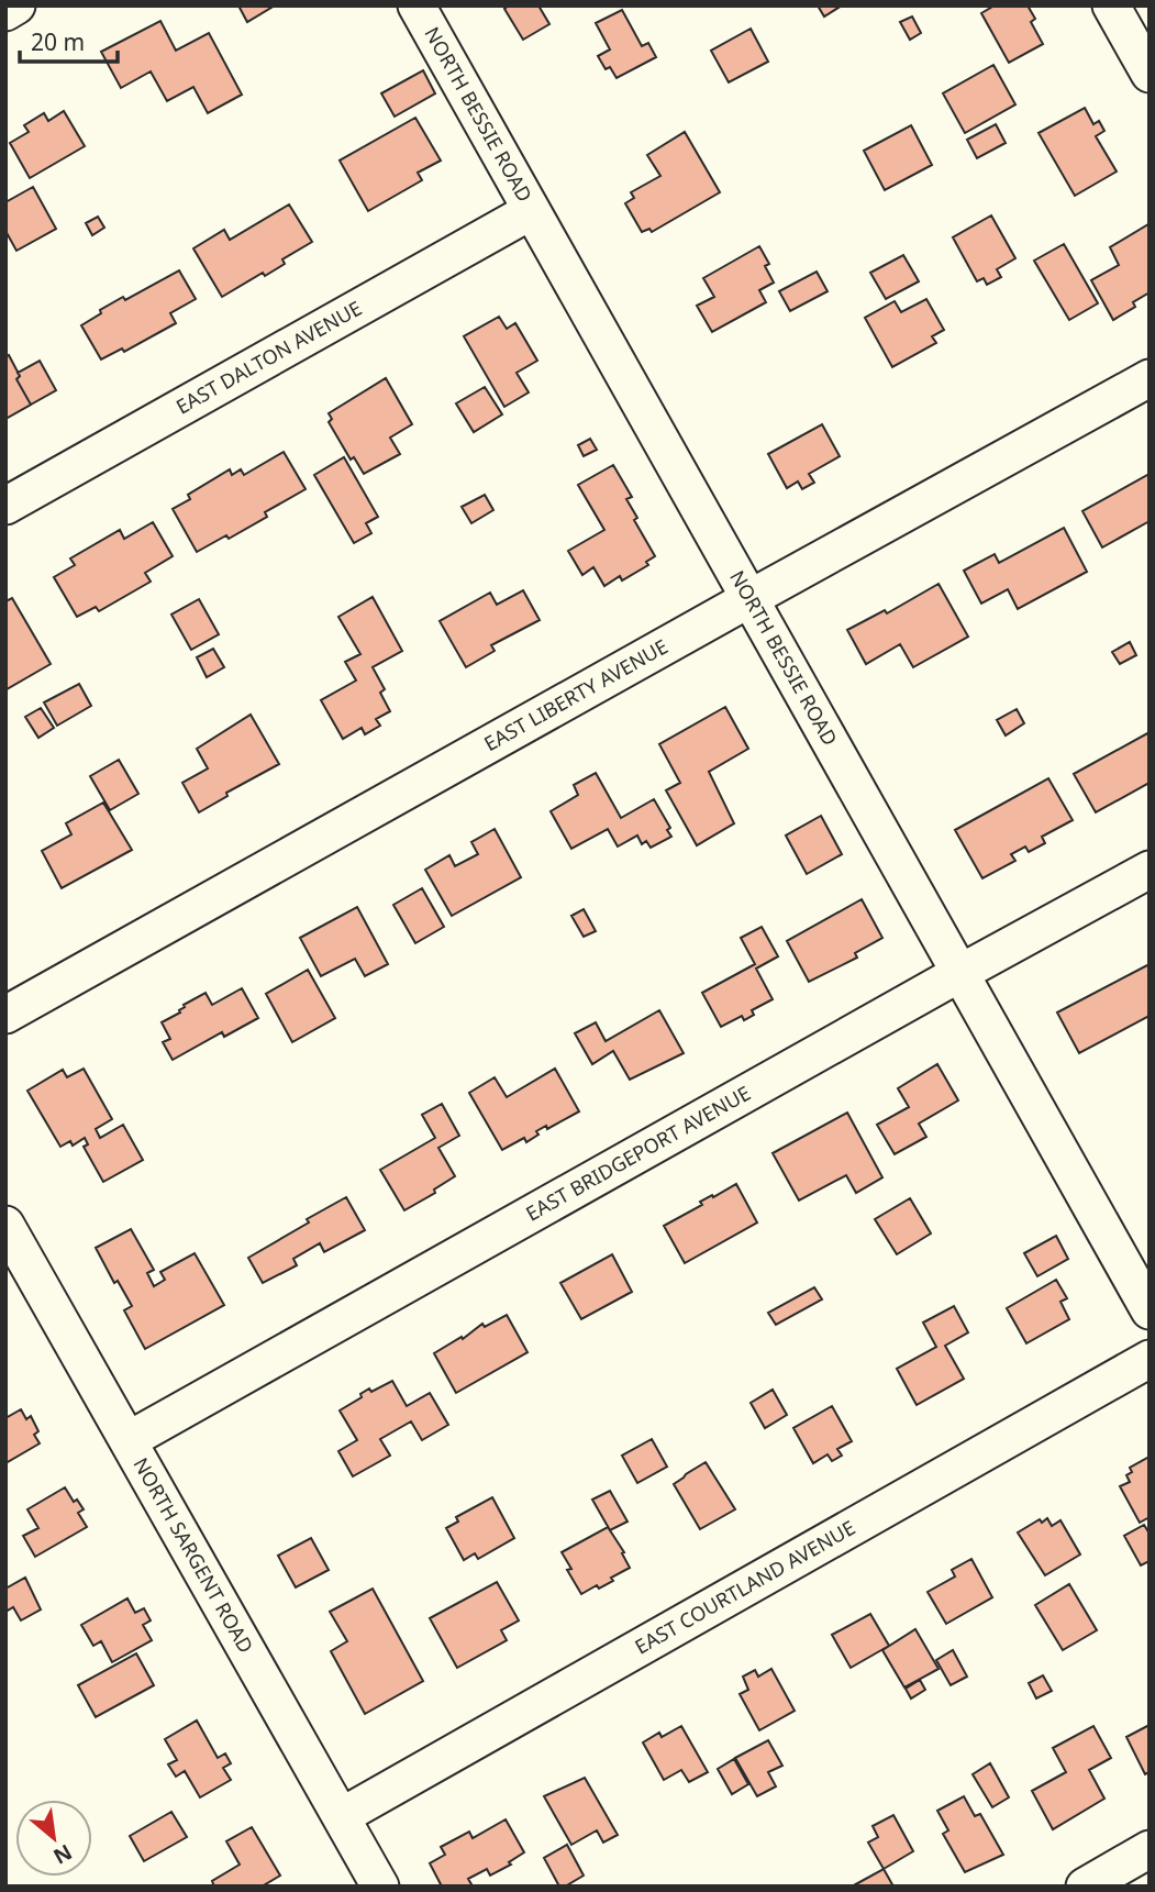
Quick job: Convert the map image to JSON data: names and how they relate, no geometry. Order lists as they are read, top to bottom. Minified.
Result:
{"streets":{"street":["NORTH BESSIE ROAD","EAST DALTON AVENUE","EAST LIBERTY AVENUE","EAST BRIDGEPORT AVENUE","NORTH SARGENT ROAD","EAST COURTLAND AVENUE"]},"crossings":[["NORTH BESSIE ROAD","EAST DALTON AVENUE"],["NORTH BESSIE ROAD","EAST LIBERTY AVENUE"],["NORTH BESSIE ROAD","EAST BRIDGEPORT AVENUE"],["EAST BRIDGEPORT AVENUE","NORTH SARGENT ROAD"],["NORTH SARGENT ROAD","EAST COURTLAND AVENUE"]],"scale_bar":"20 m","north":"bottom right"}
